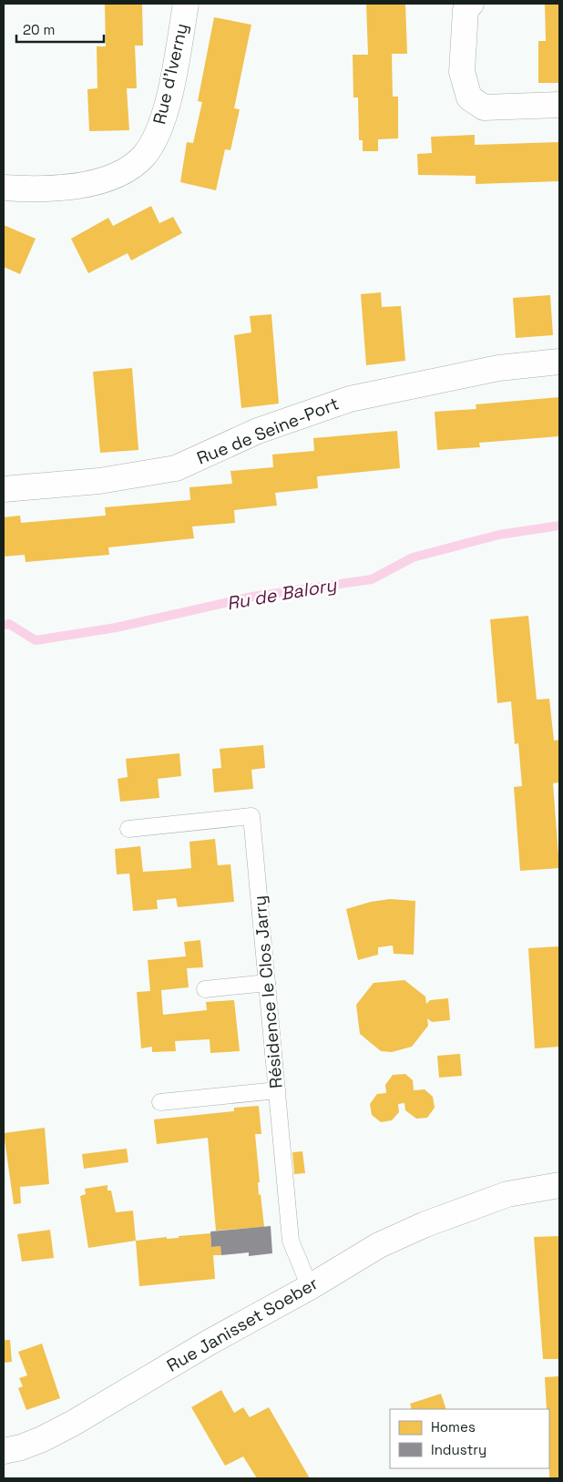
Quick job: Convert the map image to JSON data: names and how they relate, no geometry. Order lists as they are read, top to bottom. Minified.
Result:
{"streets":{"street":["Rue d'Iverny","Rue de Seine-Port","Rue Janisset Soeber"],"lane":["Résidence le Clos Jarry"]},"crossings":[["Résidence le Clos Jarry","Rue Janisset Soeber"]],"water":["Ru de Balory"],"legend":["Homes","Industry"],"scale_bar":"20 m"}
